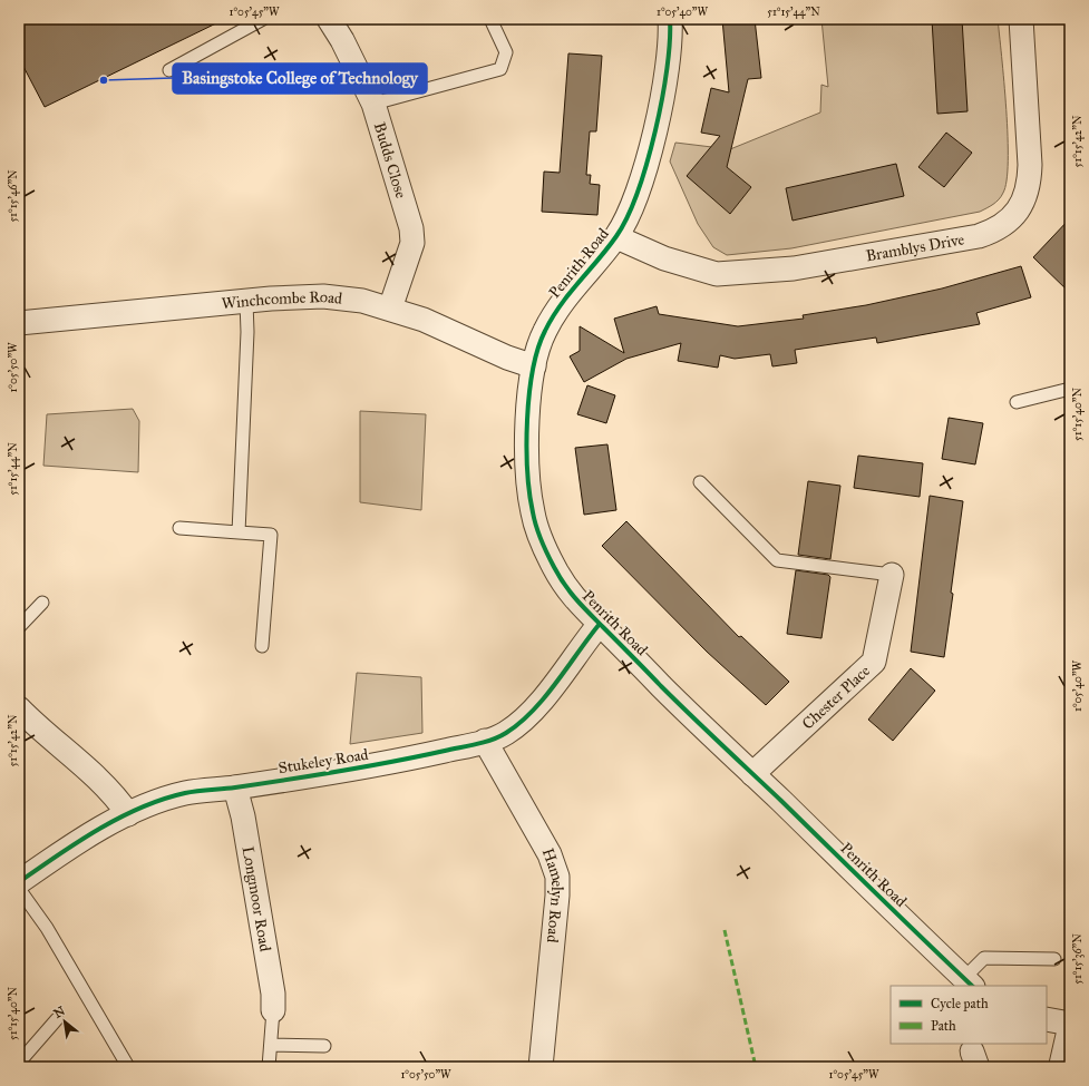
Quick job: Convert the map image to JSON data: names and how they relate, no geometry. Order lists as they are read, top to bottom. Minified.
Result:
{"streets":{"street":["Budds Close","Bramblys Drive","Penrith Road","Winchcombe Road","Chester Place","Stukeley Road","Hamelyn Road","Longmoor Road"]},"crossings":[["Budds Close","Winchcombe Road"],["Bramblys Drive","Penrith Road"],["Penrith Road","Winchcombe Road"],["Penrith Road","Chester Place"],["Penrith Road","Stukeley Road"],["Stukeley Road","Hamelyn Road"],["Stukeley Road","Longmoor Road"]],"places":["Basingstoke College of Technology"],"legend":["Cycle path","Path"],"north":"top left","coordinates":["1°05'45\"W","1°05'40\"W","51°15'44\"N","51°15'42\"N","51°15'46\"N","1°05'50\"W","51°15'40\"N","51°15'36\"N"]}
